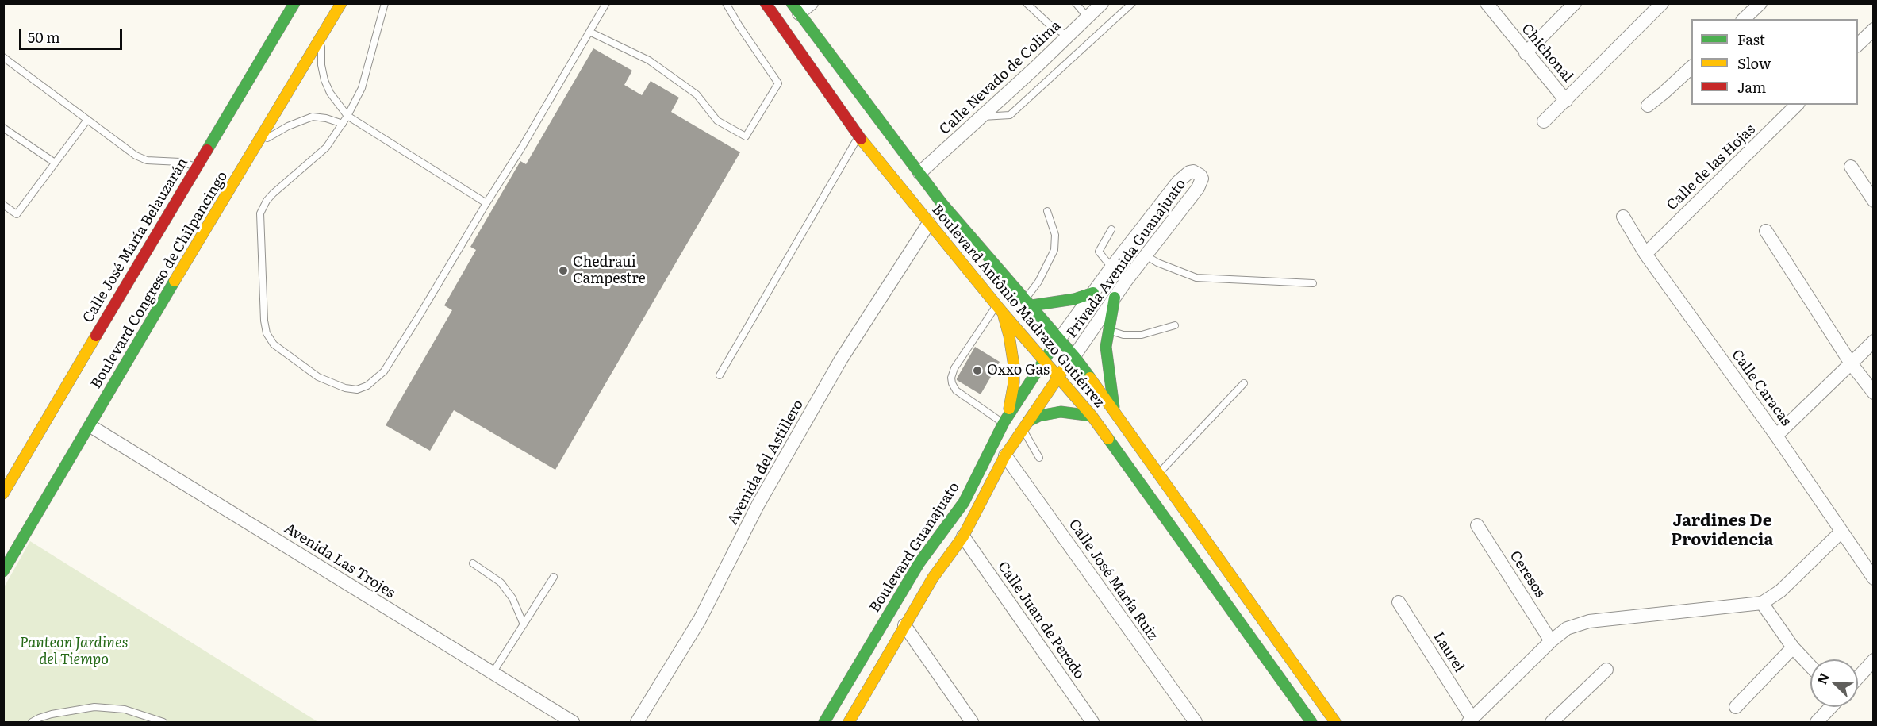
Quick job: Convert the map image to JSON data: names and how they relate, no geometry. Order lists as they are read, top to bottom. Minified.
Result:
{"streets":{"street":["Chichonal","Calle Nevado de Colima","Calle de las Hojas","Calle José María Belauzarán","Privada Avenida Guanajuato","Boulevard Congreso de Chilpancingo","Boulevard Antônio Madrazo Gutiérrez","Calle Caracas","Avenida del Astillero","Boulevard Guanajuato","Avenida Las Trojes","Ceresos","Calle José María Ruiz","Calle Juan de Peredo","Laurel"]},"crossings":[["Calle Nevado de Colima","Boulevard Antônio Madrazo Gutiérrez"],["Calle de las Hojas","Calle Caracas"],["Privada Avenida Guanajuato","Boulevard Antônio Madrazo Gutiérrez"],["Privada Avenida Guanajuato","Boulevard Guanajuato"],["Boulevard Congreso de Chilpancingo","Avenida Las Trojes"],["Boulevard Antônio Madrazo Gutiérrez","Avenida del Astillero"],["Boulevard Antônio Madrazo Gutiérrez","Boulevard Guanajuato"]],"districts":["Jardines De Providencia"],"parks":["Panteon Jardines del Tiempo"],"places":["Chedraui Campestre","Oxxo Gas"],"legend":["Fast","Slow","Jam"],"scale_bar":"50 m","north":"top left"}
